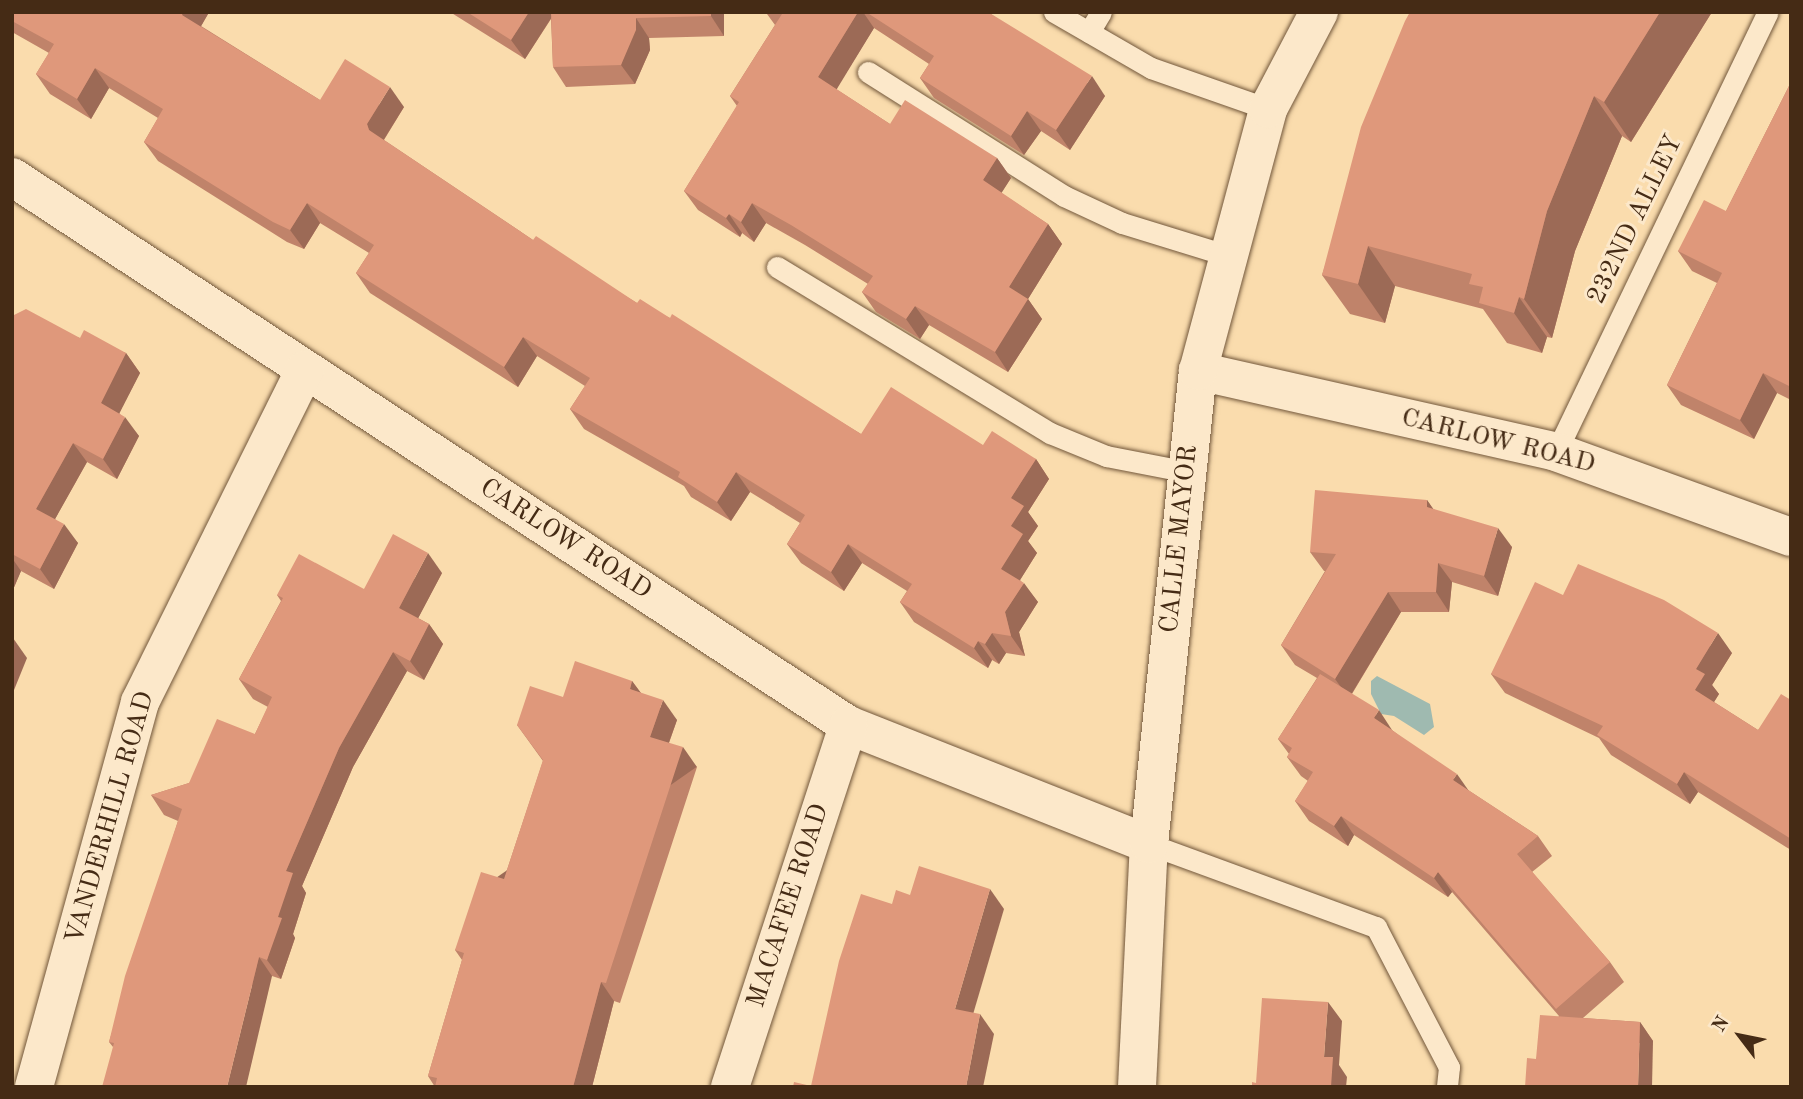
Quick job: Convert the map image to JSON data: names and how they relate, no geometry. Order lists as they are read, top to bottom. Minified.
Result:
{"streets":{"street":["CARLOW ROAD","CALLE MAYOR","VANDERHILL ROAD","MACAFEE ROAD"],"lane":["232ND ALLEY"]},"crossings":[["232ND ALLEY","CARLOW ROAD"],["CARLOW ROAD","CALLE MAYOR"],["CARLOW ROAD","VANDERHILL ROAD"],["CARLOW ROAD","MACAFEE ROAD"]],"north":"top left"}
